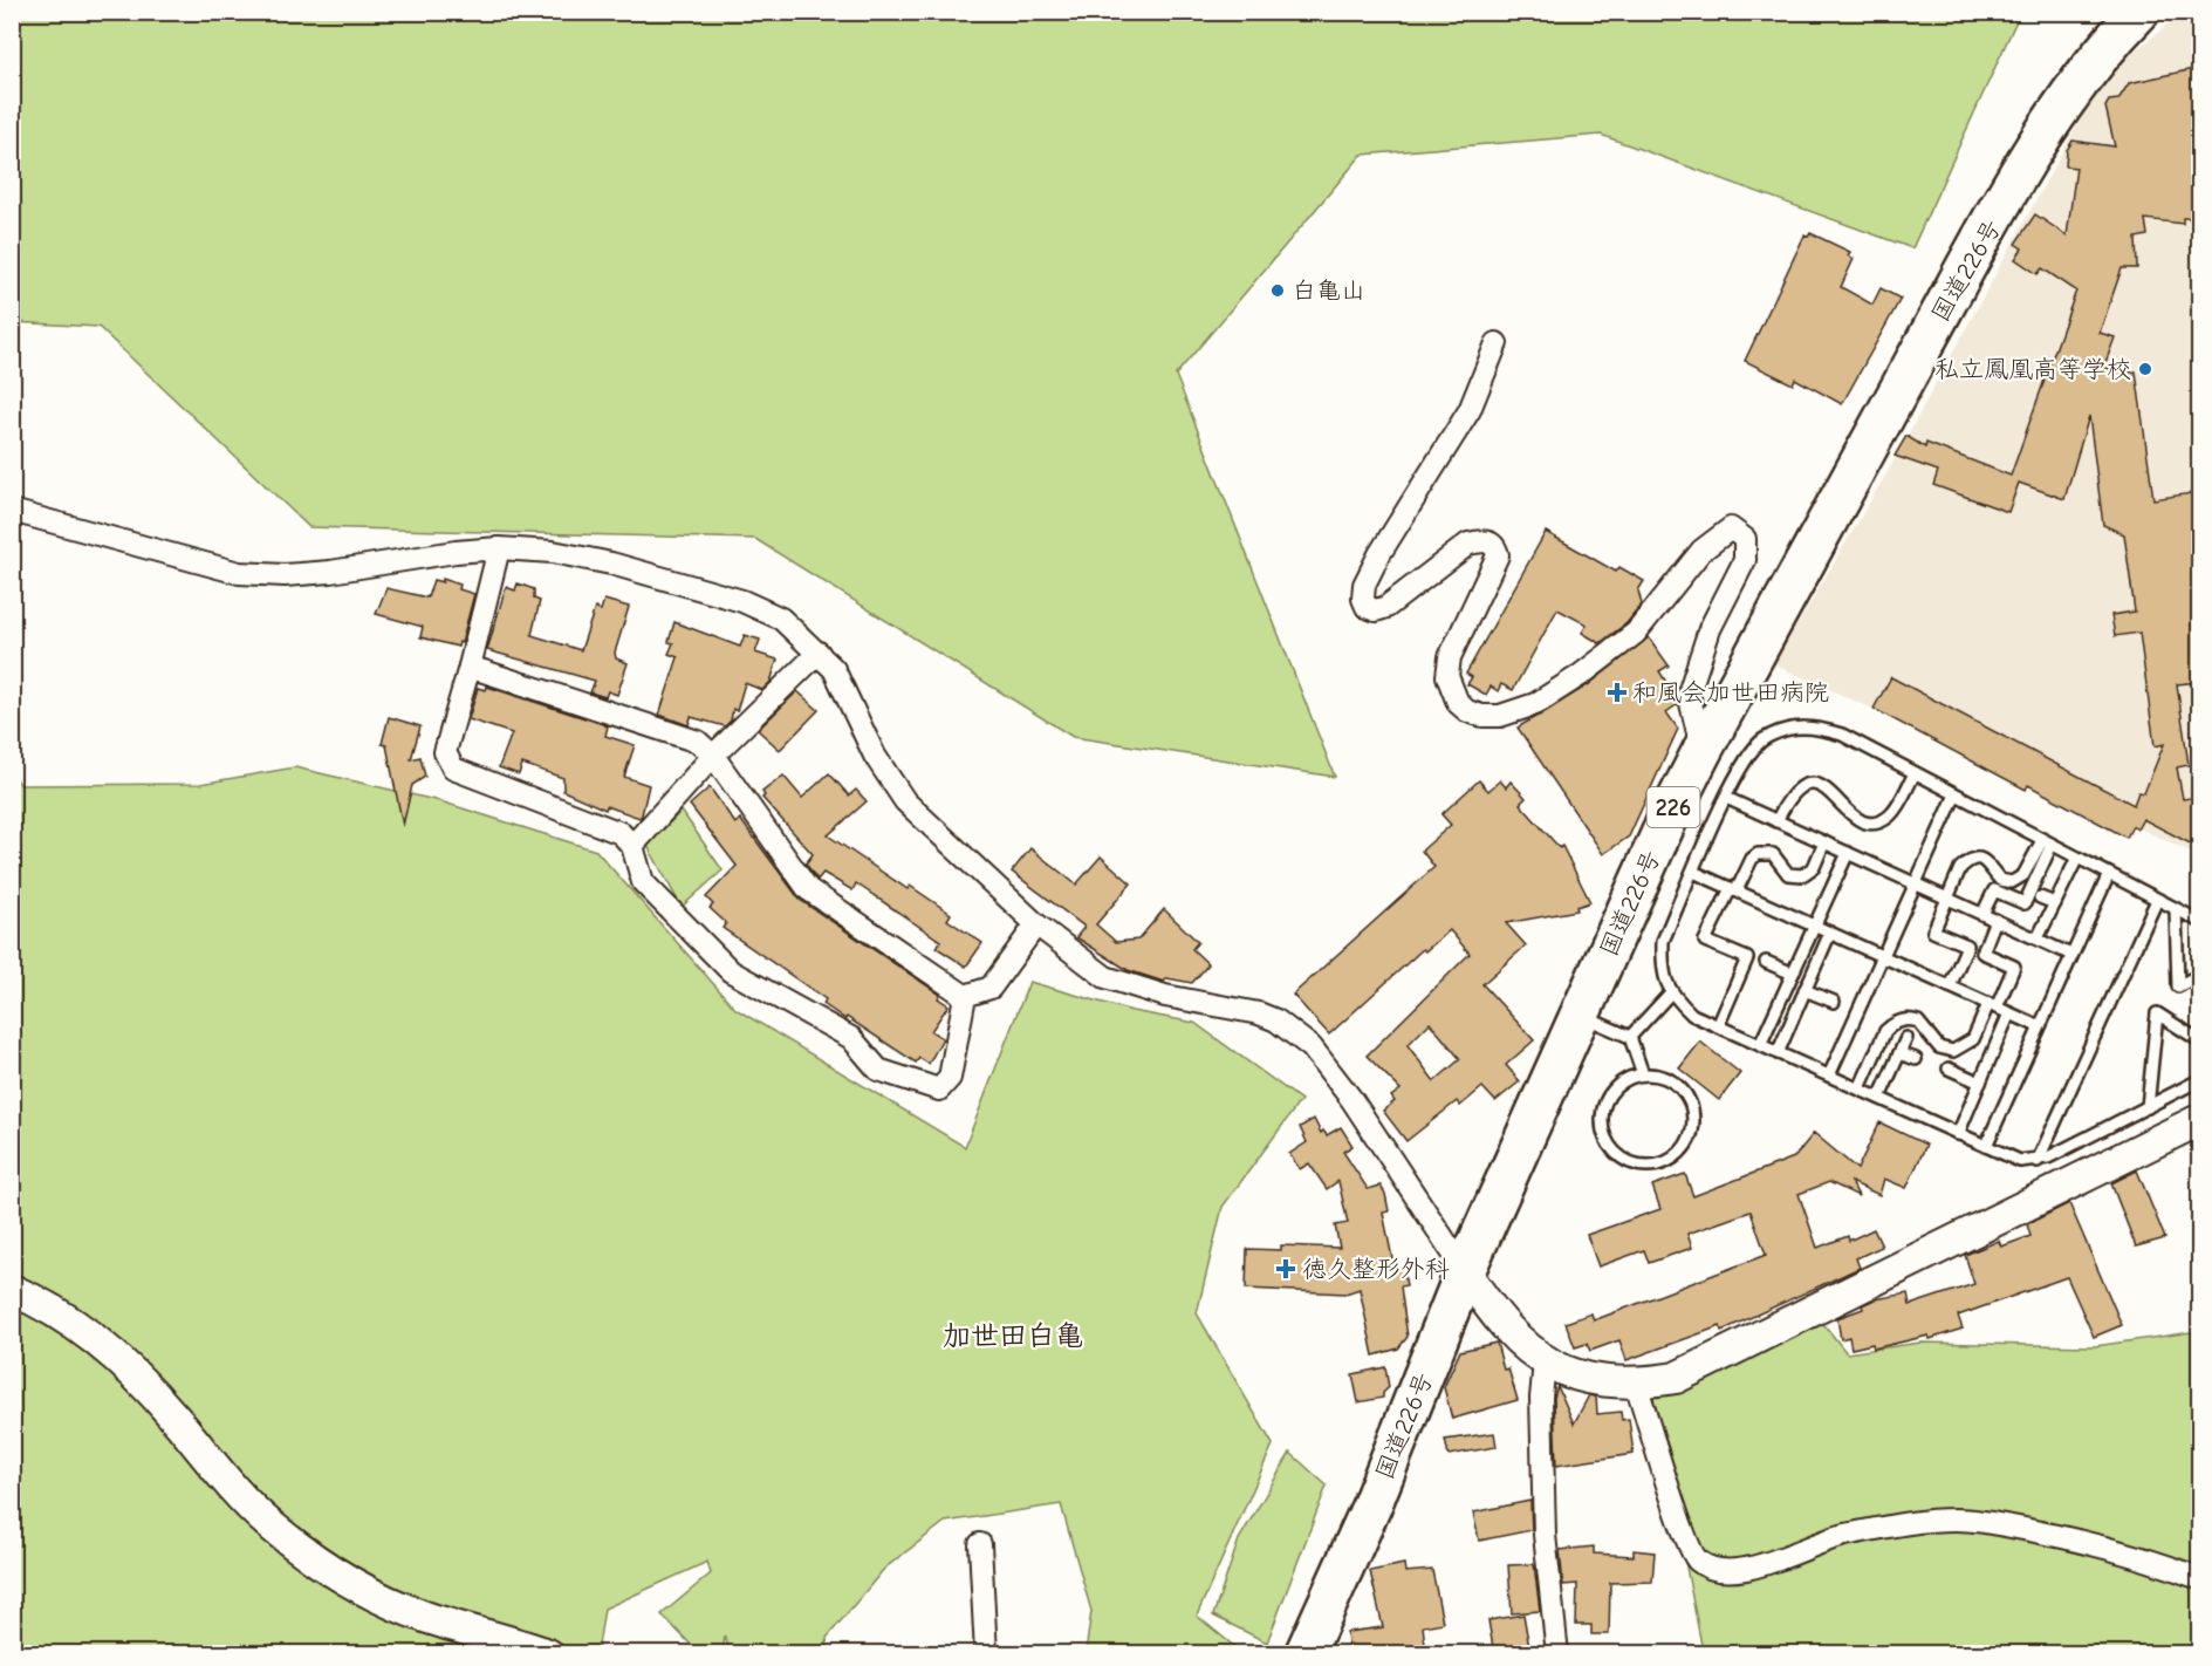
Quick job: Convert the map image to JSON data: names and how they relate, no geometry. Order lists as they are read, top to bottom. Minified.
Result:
{"streets":{"highway":["国道226号","226"]},"districts":["加世田白亀"],"places":{"other":["白亀山","私立鳳凰高等学校"],"health":["和風会加世田病院","徳久整形外科"]}}
